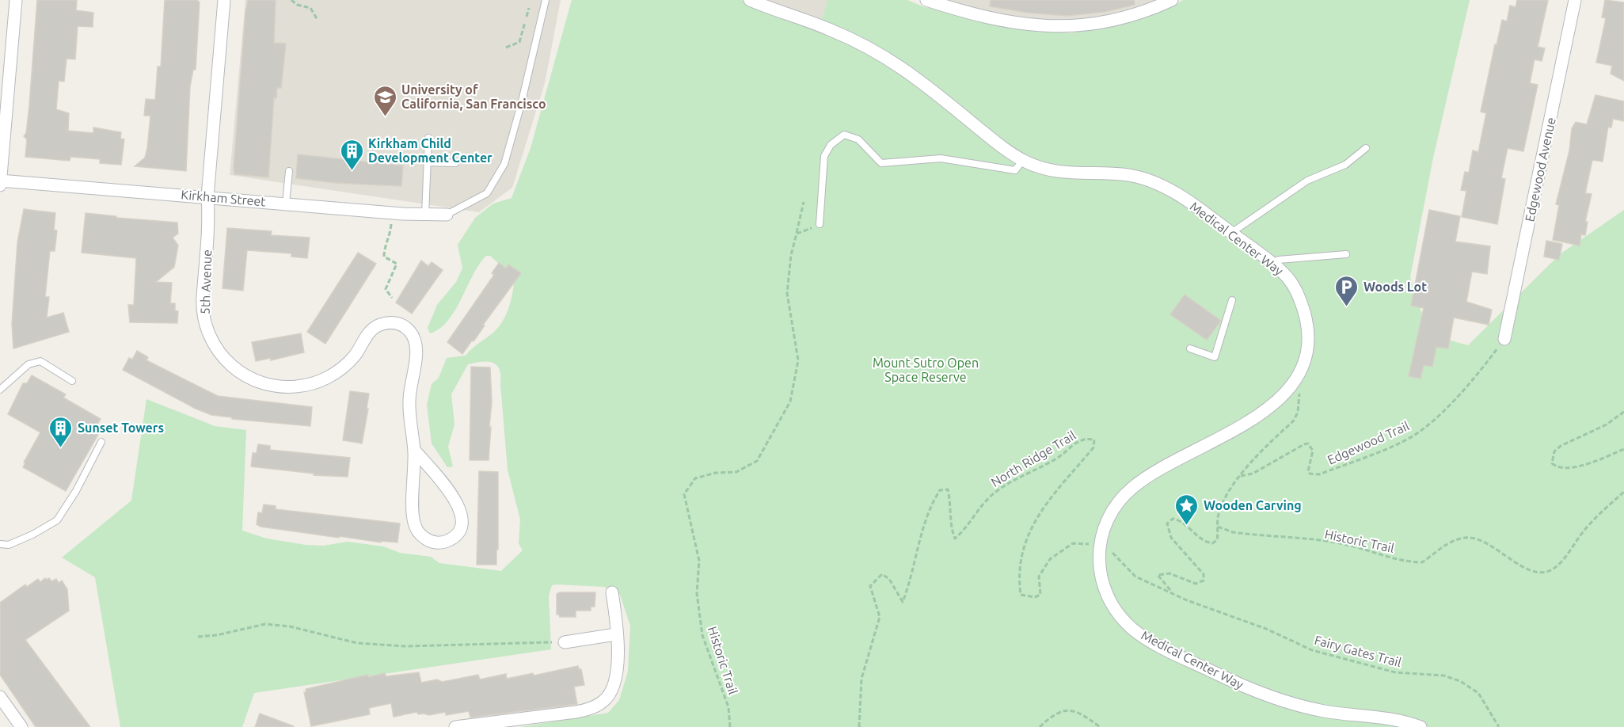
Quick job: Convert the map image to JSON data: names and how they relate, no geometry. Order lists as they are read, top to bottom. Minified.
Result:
{"streets":{"street":["Edgewood Avenue","Kirkham Street","Medical Center Way","5th Avenue"],"path":["Edgewood Trail","North Ridge Trail","Historic Trail","Fairy Gates Trail"]},"crossings":[["Edgewood Avenue","Edgewood Trail"],["Kirkham Street","5th Avenue"],["Medical Center Way","North Ridge Trail"],["North Ridge Trail","Fairy Gates Trail"]],"parks":["Mount Sutro Open Space Reserve"],"places":{"school or university":["University of California, San Francisco"],"building":["Kirkham Child Development Center","Sunset Towers"],"parking":["Woods Lot"],"place":["Wooden Carving"]}}
